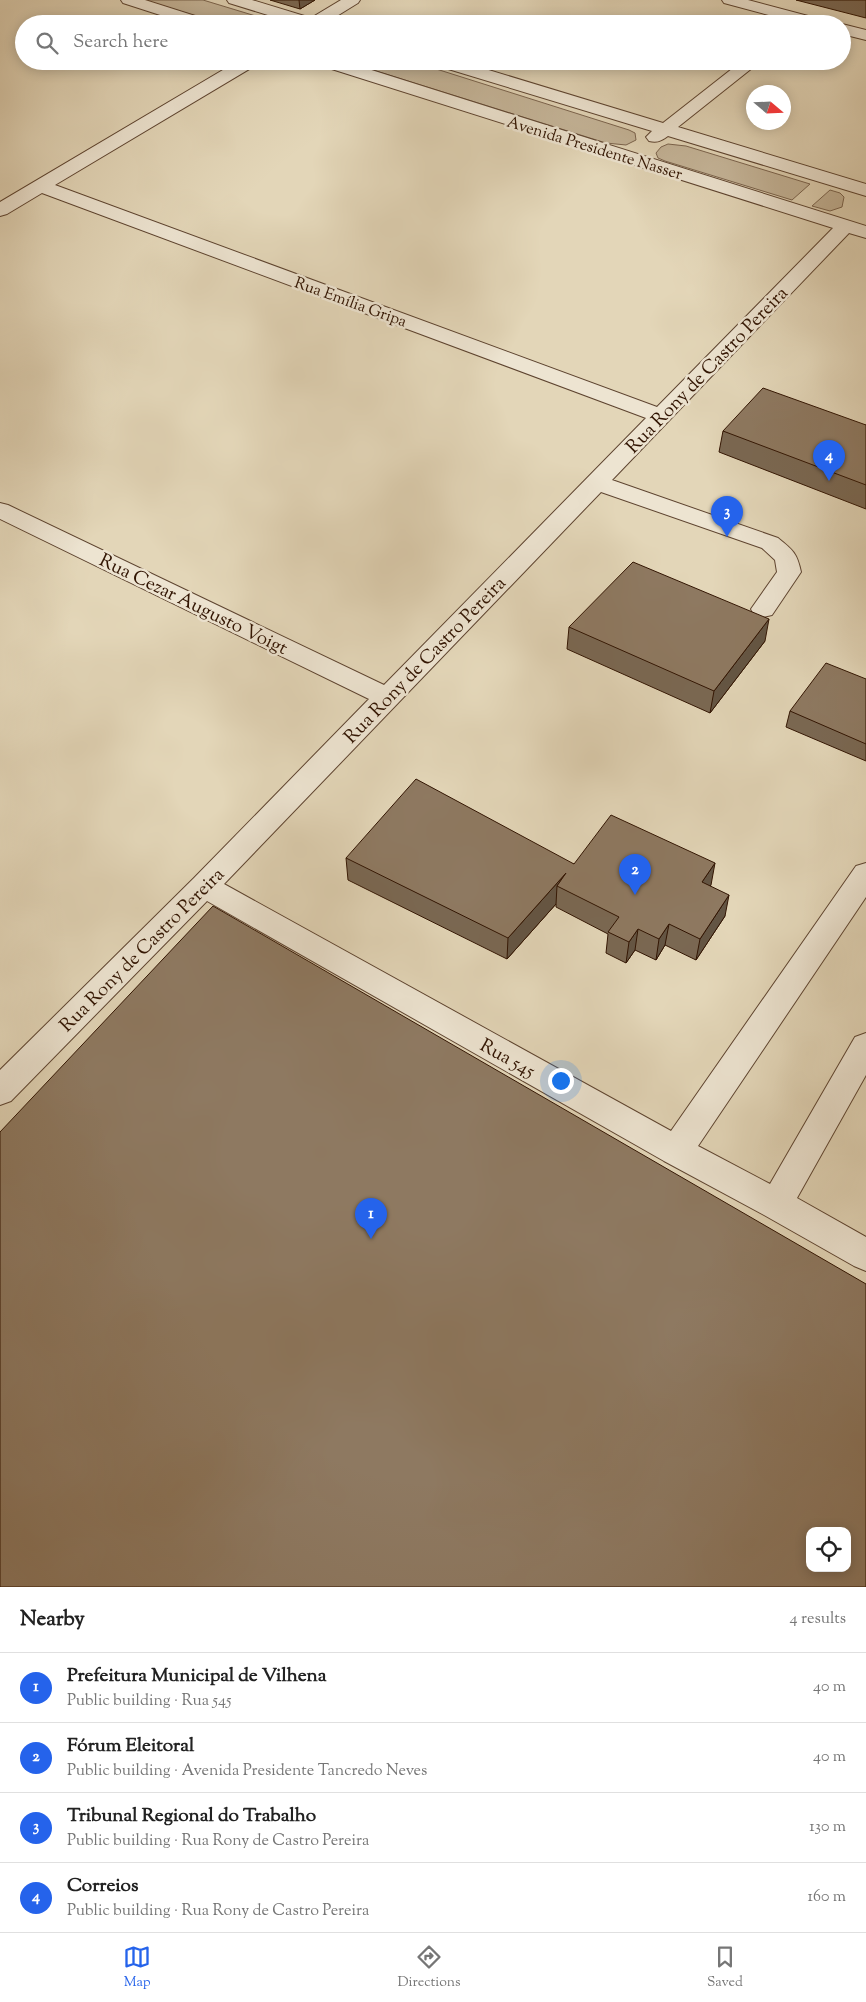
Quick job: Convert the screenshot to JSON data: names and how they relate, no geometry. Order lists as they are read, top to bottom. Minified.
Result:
{"streets":{"street":["Avenida Presidente Nasser","Rua Emília Gripa","Rua Rony de Castro Pereira","Rua Cezar Augusto Voigt","Rua 545"]},"crossings":[["Avenida Presidente Nasser","Rua Rony de Castro Pereira"],["Rua Emília Gripa","Rua Rony de Castro Pereira"],["Rua Rony de Castro Pereira","Rua Cezar Augusto Voigt"],["Rua Rony de Castro Pereira","Rua 545"]],"north":"right","page":{"search":"Search here","pins":["4","3","2","1"],"heading":["Nearby","4 results"],"list":[{"mark":"1","name":"Prefeitura Municipal de Vilhena","note":"Public building · Rua 545","value":"40 m"},{"mark":"2","name":"Fórum Eleitoral","note":"Public building · Avenida Presidente Tancredo Neves","value":"40 m"},{"mark":"3","name":"Tribunal Regional do Trabalho","note":"Public building · Rua Rony de Castro Pereira","value":"130 m"},{"mark":"4","name":"Correios","note":"Public building · Rua Rony de Castro Pereira","value":"160 m"}],"nav":["Map","Directions","Saved"]}}
